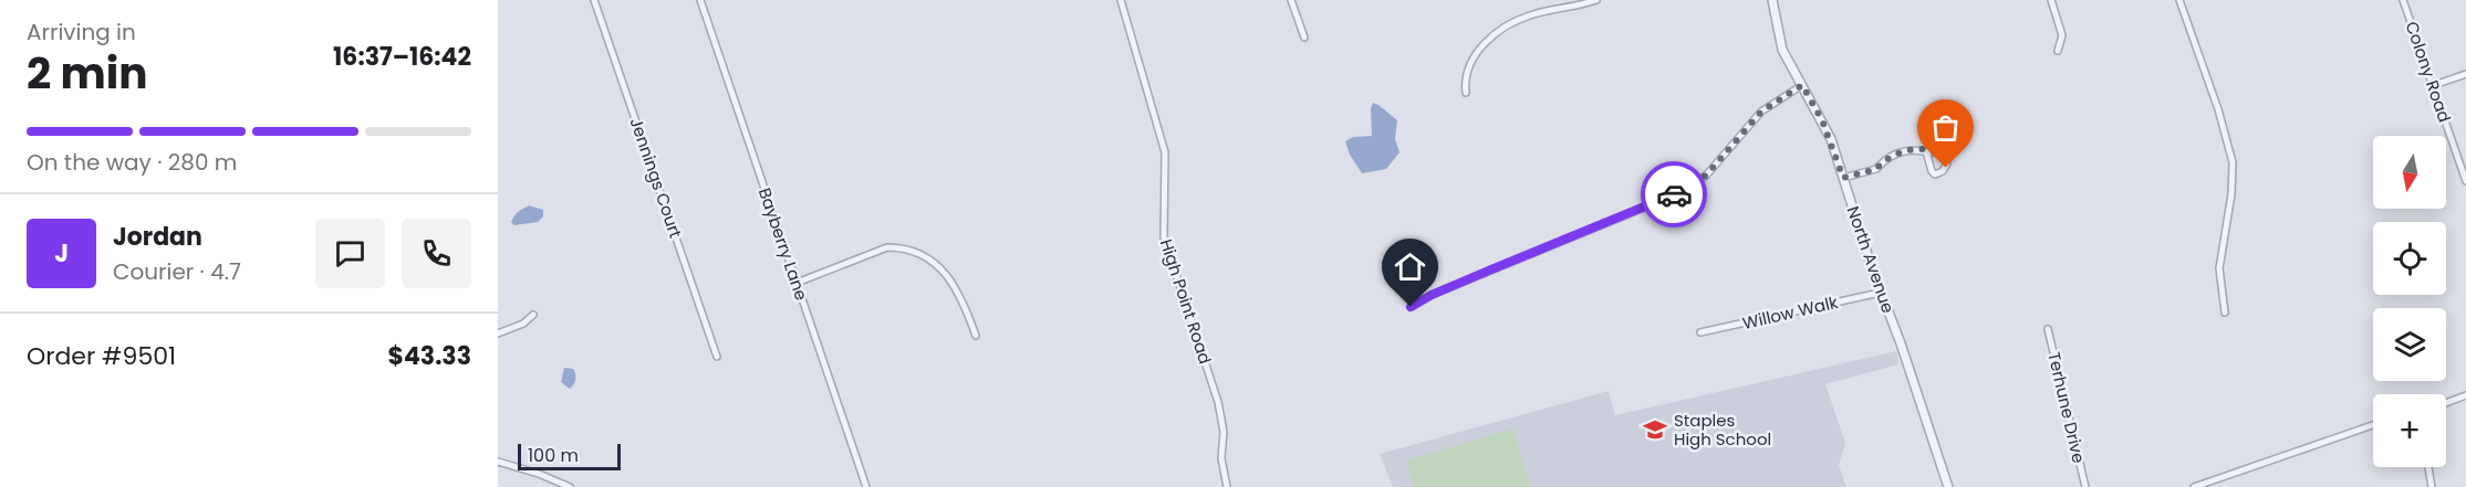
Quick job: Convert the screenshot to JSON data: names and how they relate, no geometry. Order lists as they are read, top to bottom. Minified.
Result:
{"streets":{"street":["Colony Road","Jennings Court","Bayberry Lane","North Avenue","High Point Road","Willow Walk","Terhune Drive"]},"crossings":[["North Avenue","Willow Walk"]],"places":{"school or university":["Staples High School"]},"scale_bar":"100 m","north":"bottom","page":{"heading":["2 min","Arriving in","16:37–16:42"],"panel":["Jordan","Courier · 4.7","Order #9501","$43.33"],"bar":"On the way · 280 m","map_buttons":"+","round":"J","scale":"100 m"}}
